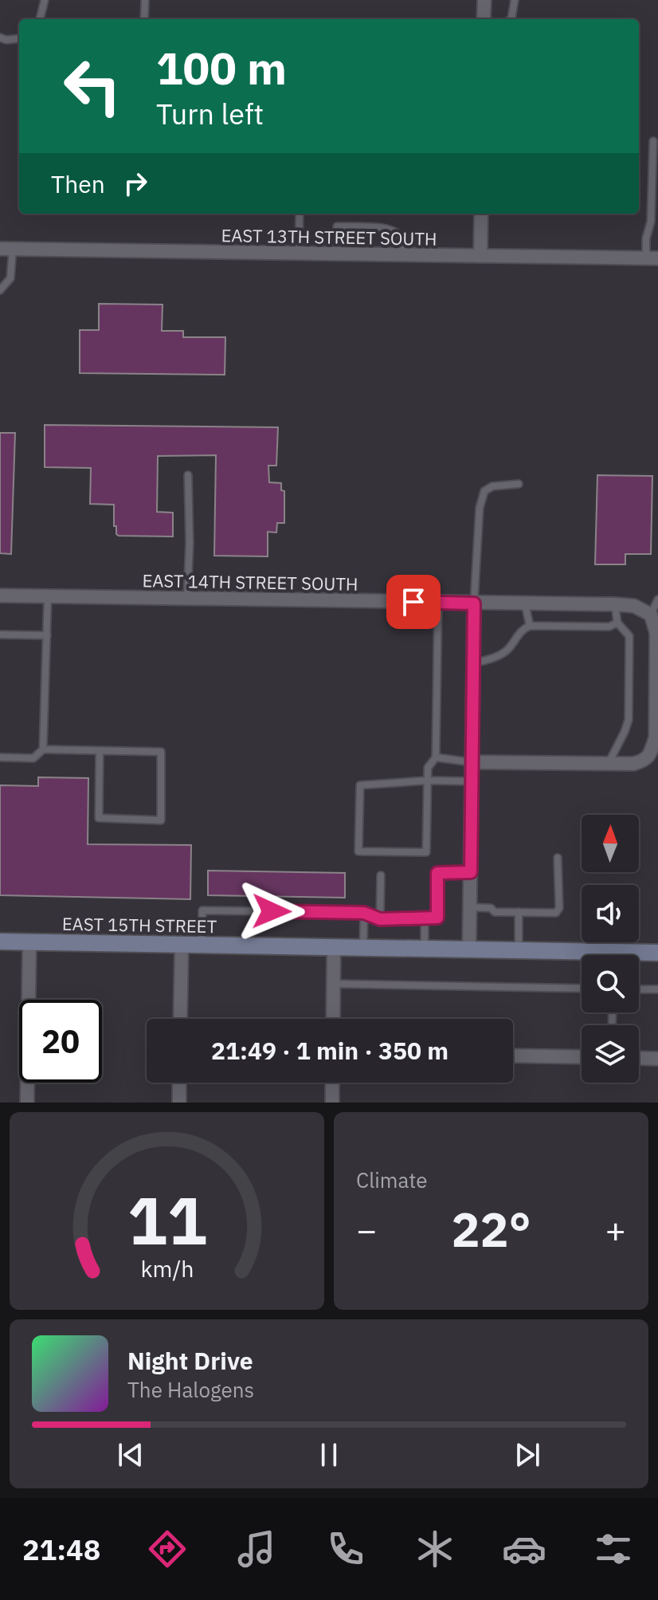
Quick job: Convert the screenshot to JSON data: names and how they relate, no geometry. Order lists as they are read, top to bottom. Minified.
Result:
{"streets":{"main road":["EAST 15TH STREET"],"street":["EAST 13TH STREET SOUTH","EAST 14TH STREET SOUTH"]},"north":"top","page":{"turn":["100 m","Turn left"],"then":"Then","limit":"20","trip":"21:49 · 1 min · 350 m","tile":"Climate","heat":["−","22°","+"],"song":["Night Drive","The Halogens"],"tabs":"21:48","gauge":["11","km/h"]}}
